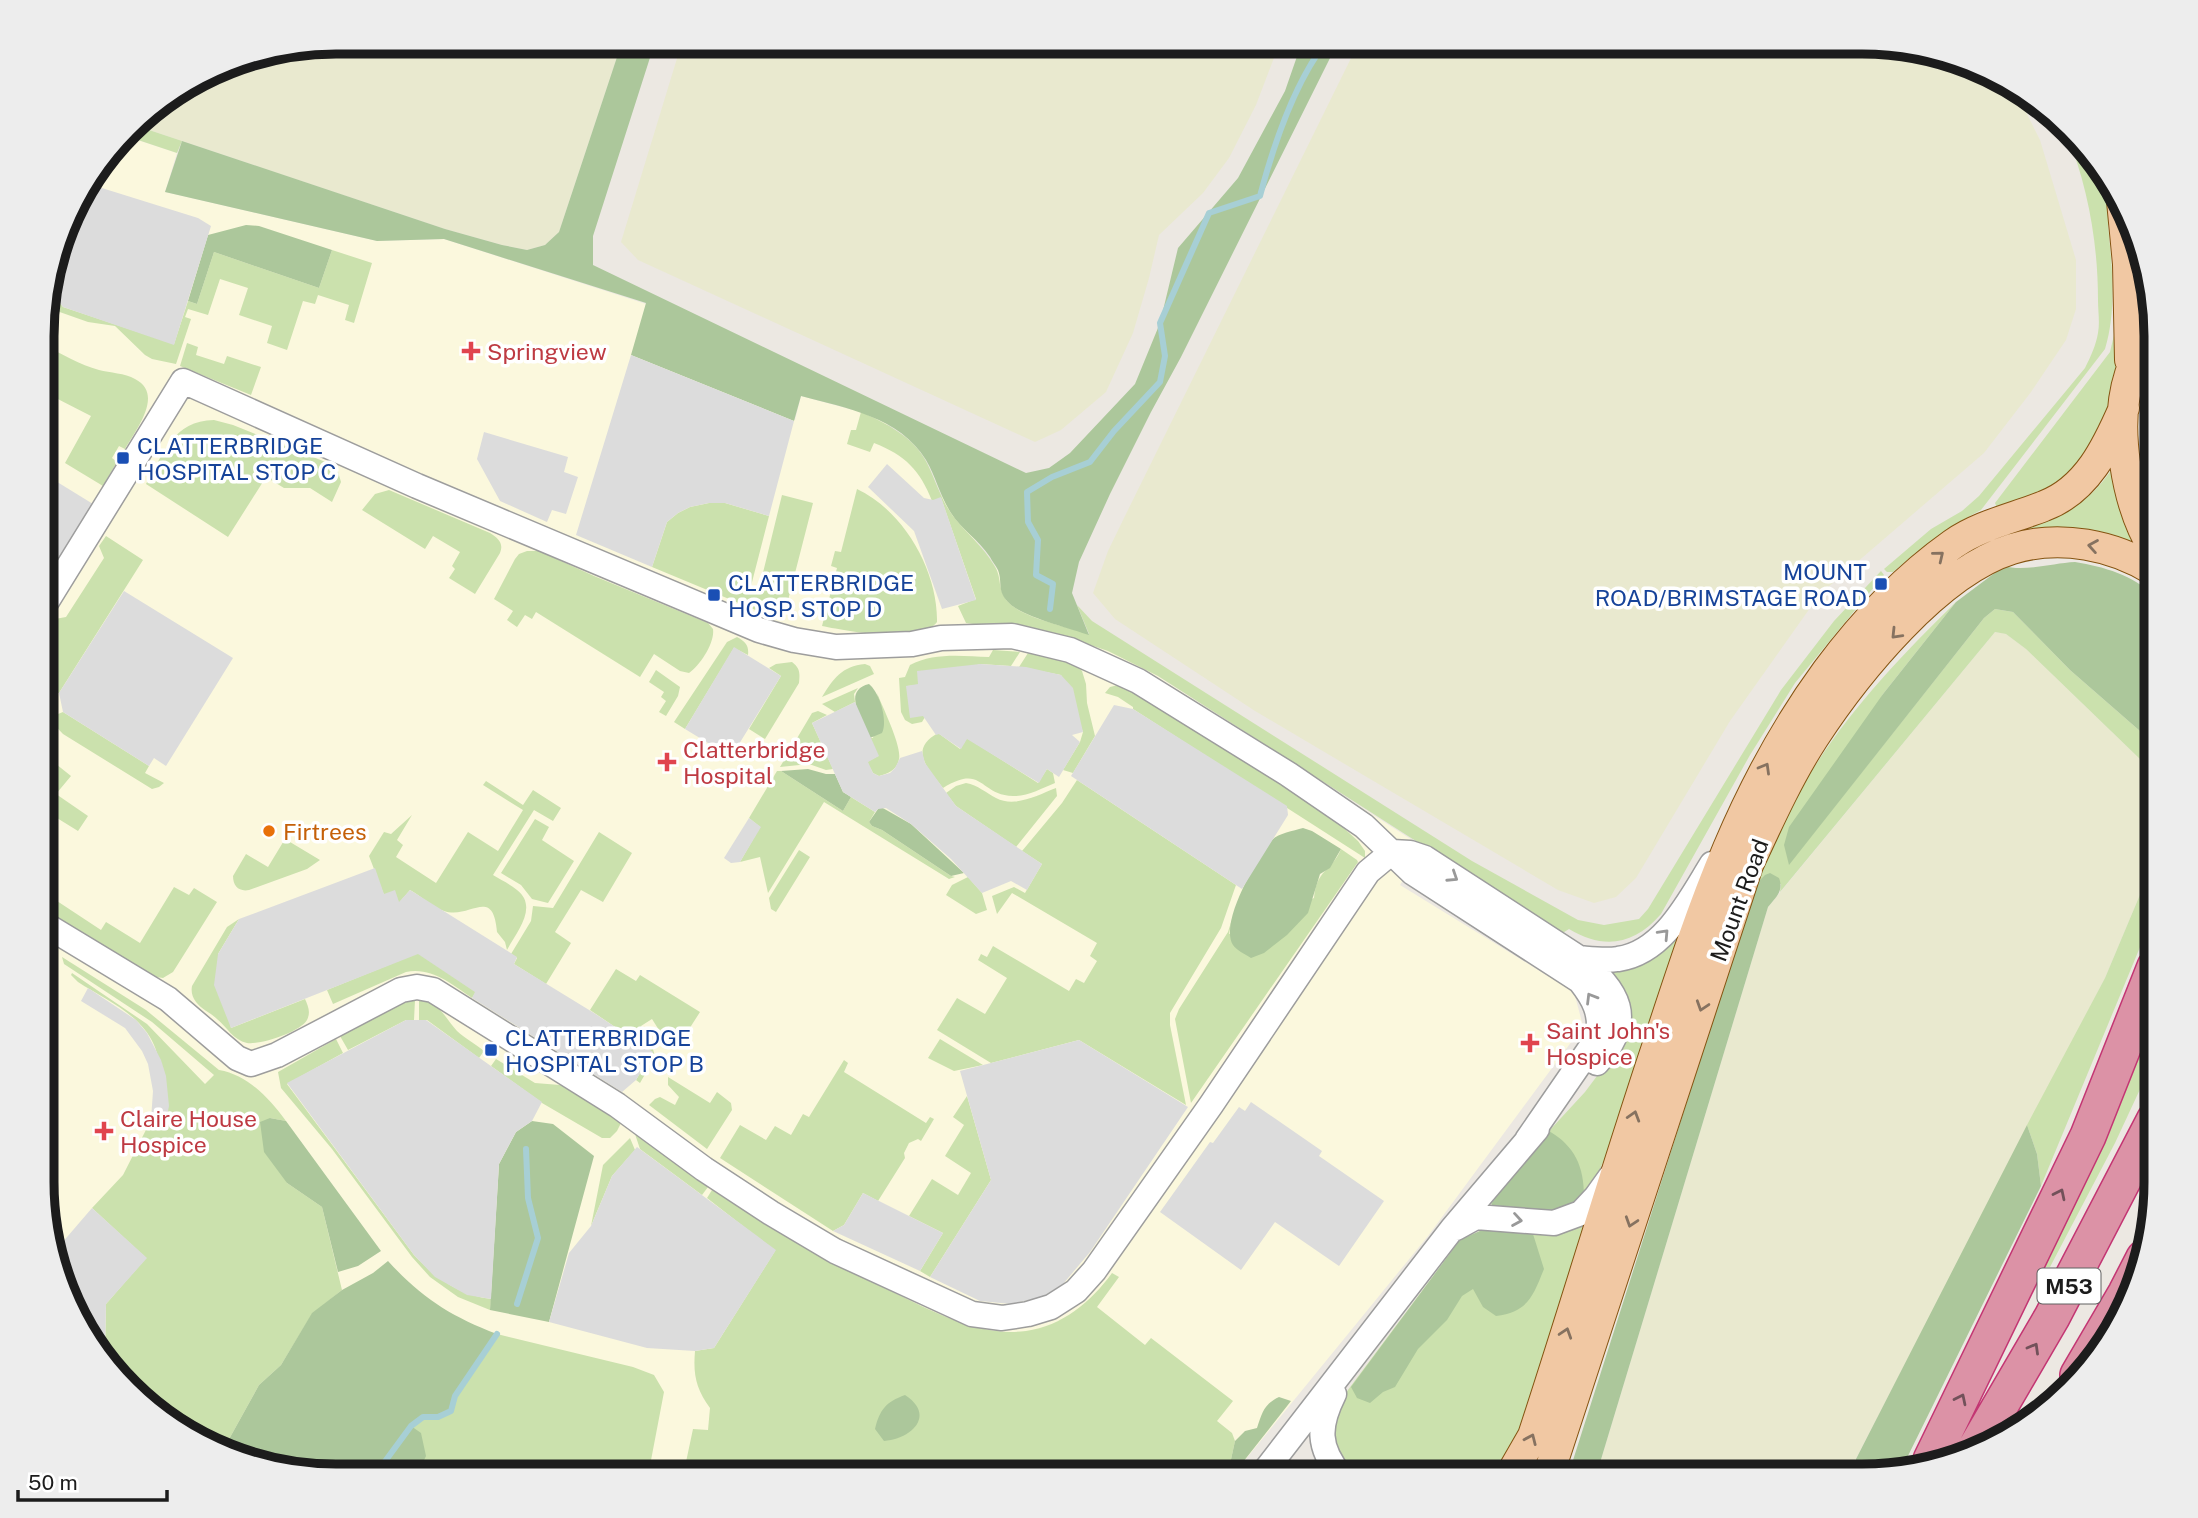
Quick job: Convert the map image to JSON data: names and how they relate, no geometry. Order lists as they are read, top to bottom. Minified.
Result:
{"streets":{"highway":["M53"],"main road":["Mount Road"]},"places":{"health":["Springview","Clatterbridge Hospital","Saint John's Hospice","Claire House Hospice"],"transit":["CLATTERBRIDGE HOSPITAL STOP C","MOUNT ROAD/BRIMSTAGE ROAD","CLATTERBRIDGE HOSP. STOP D","CLATTERBRIDGE HOSPITAL STOP B"],"other":["Firtrees"]},"scale_bar":"50 m"}
